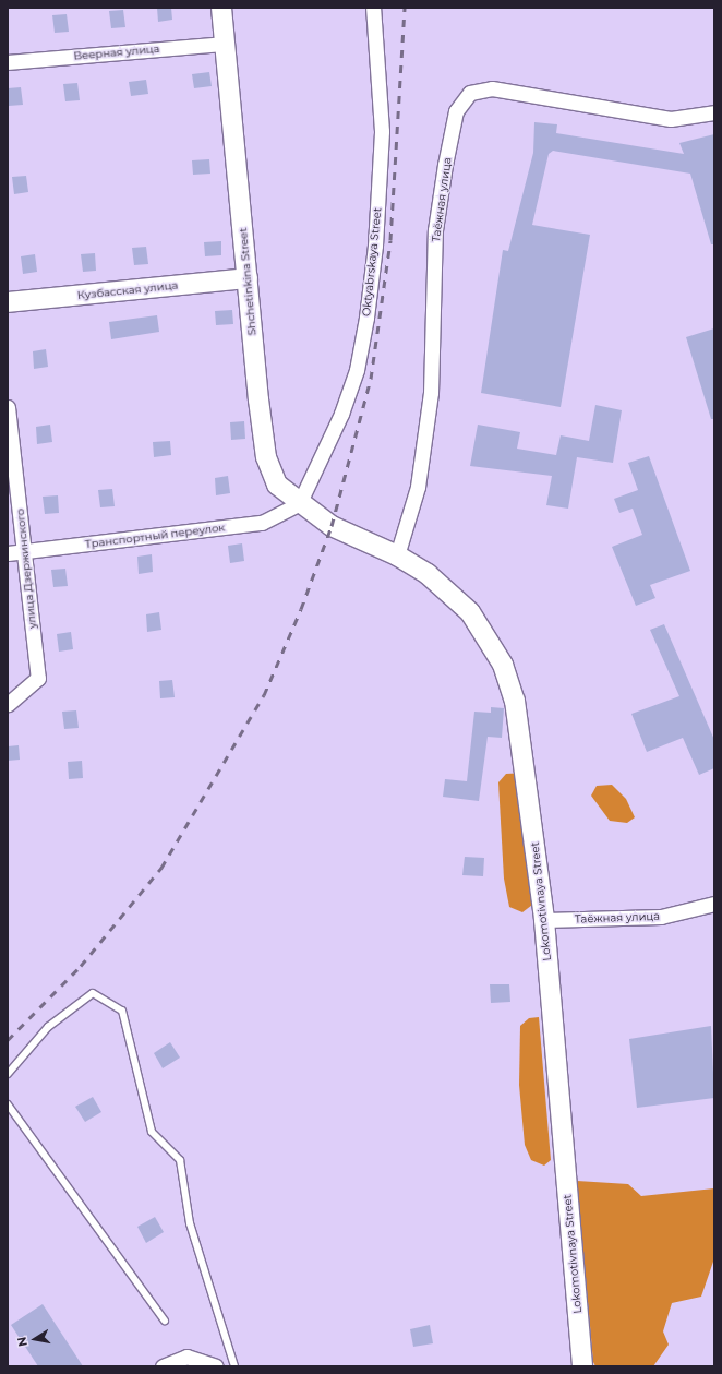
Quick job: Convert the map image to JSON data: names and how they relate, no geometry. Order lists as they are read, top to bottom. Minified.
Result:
{"streets":{"street":["Веерная улица","Таёжная улица","Oktyabrskaya Street","Shchetinkina Street","Кузбасская улица","Транспортный переулок","улица Дзержинского","Lokomotivnaya Street"]},"crossings":[["Веерная улица","Shchetinkina Street"],["Таёжная улица","Lokomotivnaya Street"],["Oktyabrskaya Street","Shchetinkina Street"],["Oktyabrskaya Street","Транспортный переулок"],["Shchetinkina Street","Кузбасская улица"],["Shchetinkina Street","Транспортный переулок"],["Shchetinkina Street","Lokomotivnaya Street"],["Транспортный переулок","улица Дзержинского"]],"north":"left"}
